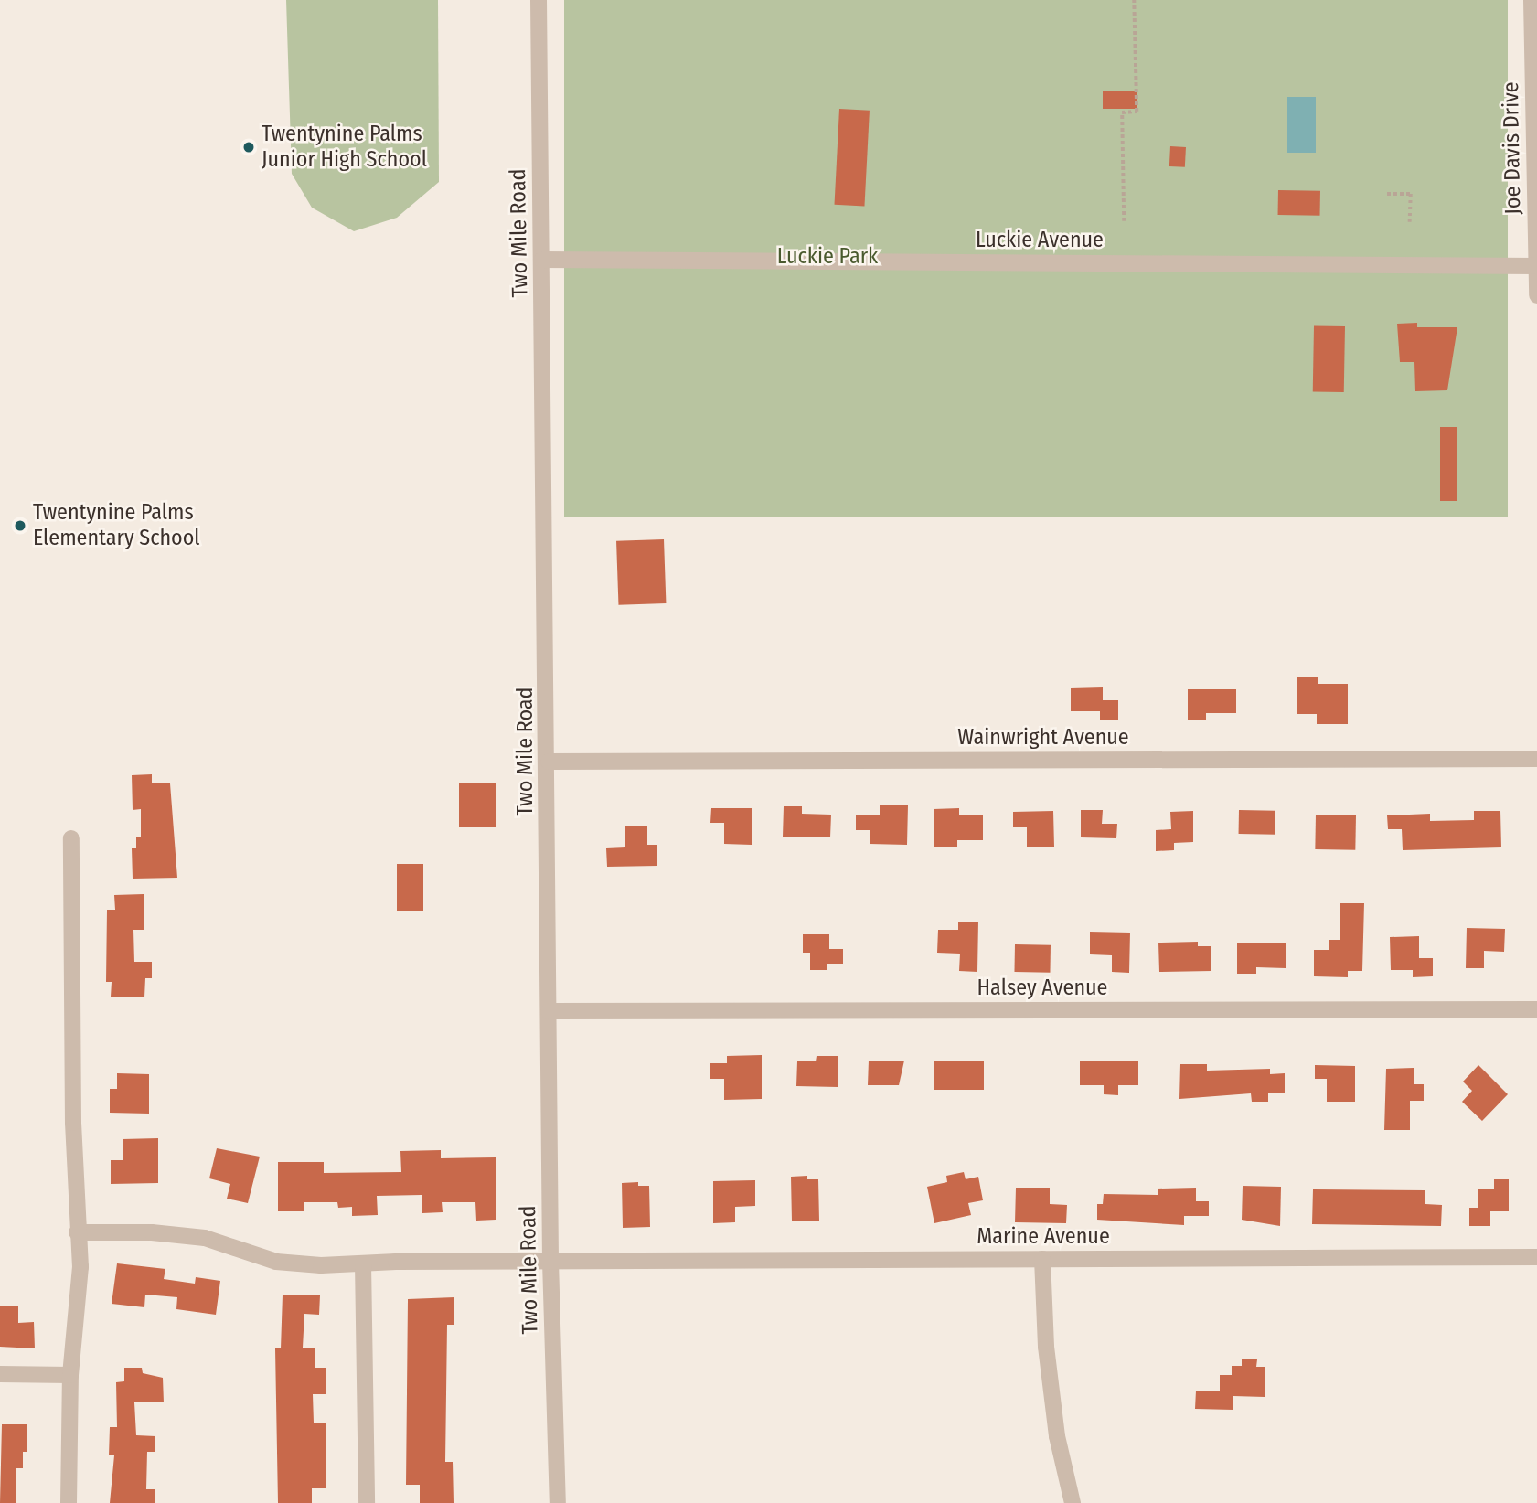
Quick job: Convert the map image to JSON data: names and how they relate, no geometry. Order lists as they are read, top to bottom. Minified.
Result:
{"streets":{"street":["Joe Davis Drive","Two Mile Road","Luckie Avenue","Wainwright Avenue","Halsey Avenue","Marine Avenue"]},"crossings":[["Joe Davis Drive","Luckie Avenue"],["Two Mile Road","Luckie Avenue"],["Two Mile Road","Wainwright Avenue"],["Two Mile Road","Halsey Avenue"],["Two Mile Road","Marine Avenue"]],"parks":["Luckie Park"],"places":["Twentynine Palms Junior High School","Twentynine Palms Elementary School"]}
